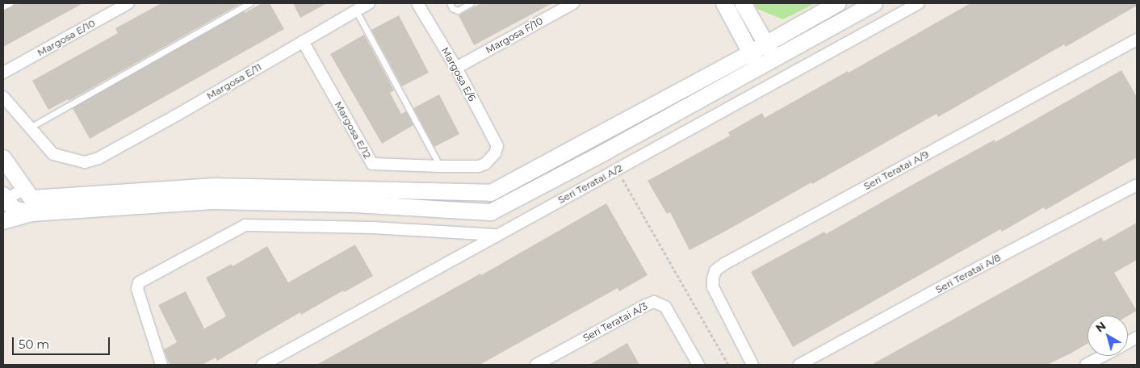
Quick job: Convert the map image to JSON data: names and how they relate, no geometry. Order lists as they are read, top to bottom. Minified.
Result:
{"streets":{"street":["Margosa F/10","Margosa E/10","Margosa E/6","Margosa E/11","Margosa E/12","Seri Teratai A/9","Seri Teratai A/2","Seri Teratai A/8","Seri Teratai A/3"]},"crossings":[["Margosa F/10","Margosa E/6"],["Margosa E/6","Margosa E/12"],["Margosa E/11","Margosa E/12"]],"scale_bar":"50 m","north":"top left"}
